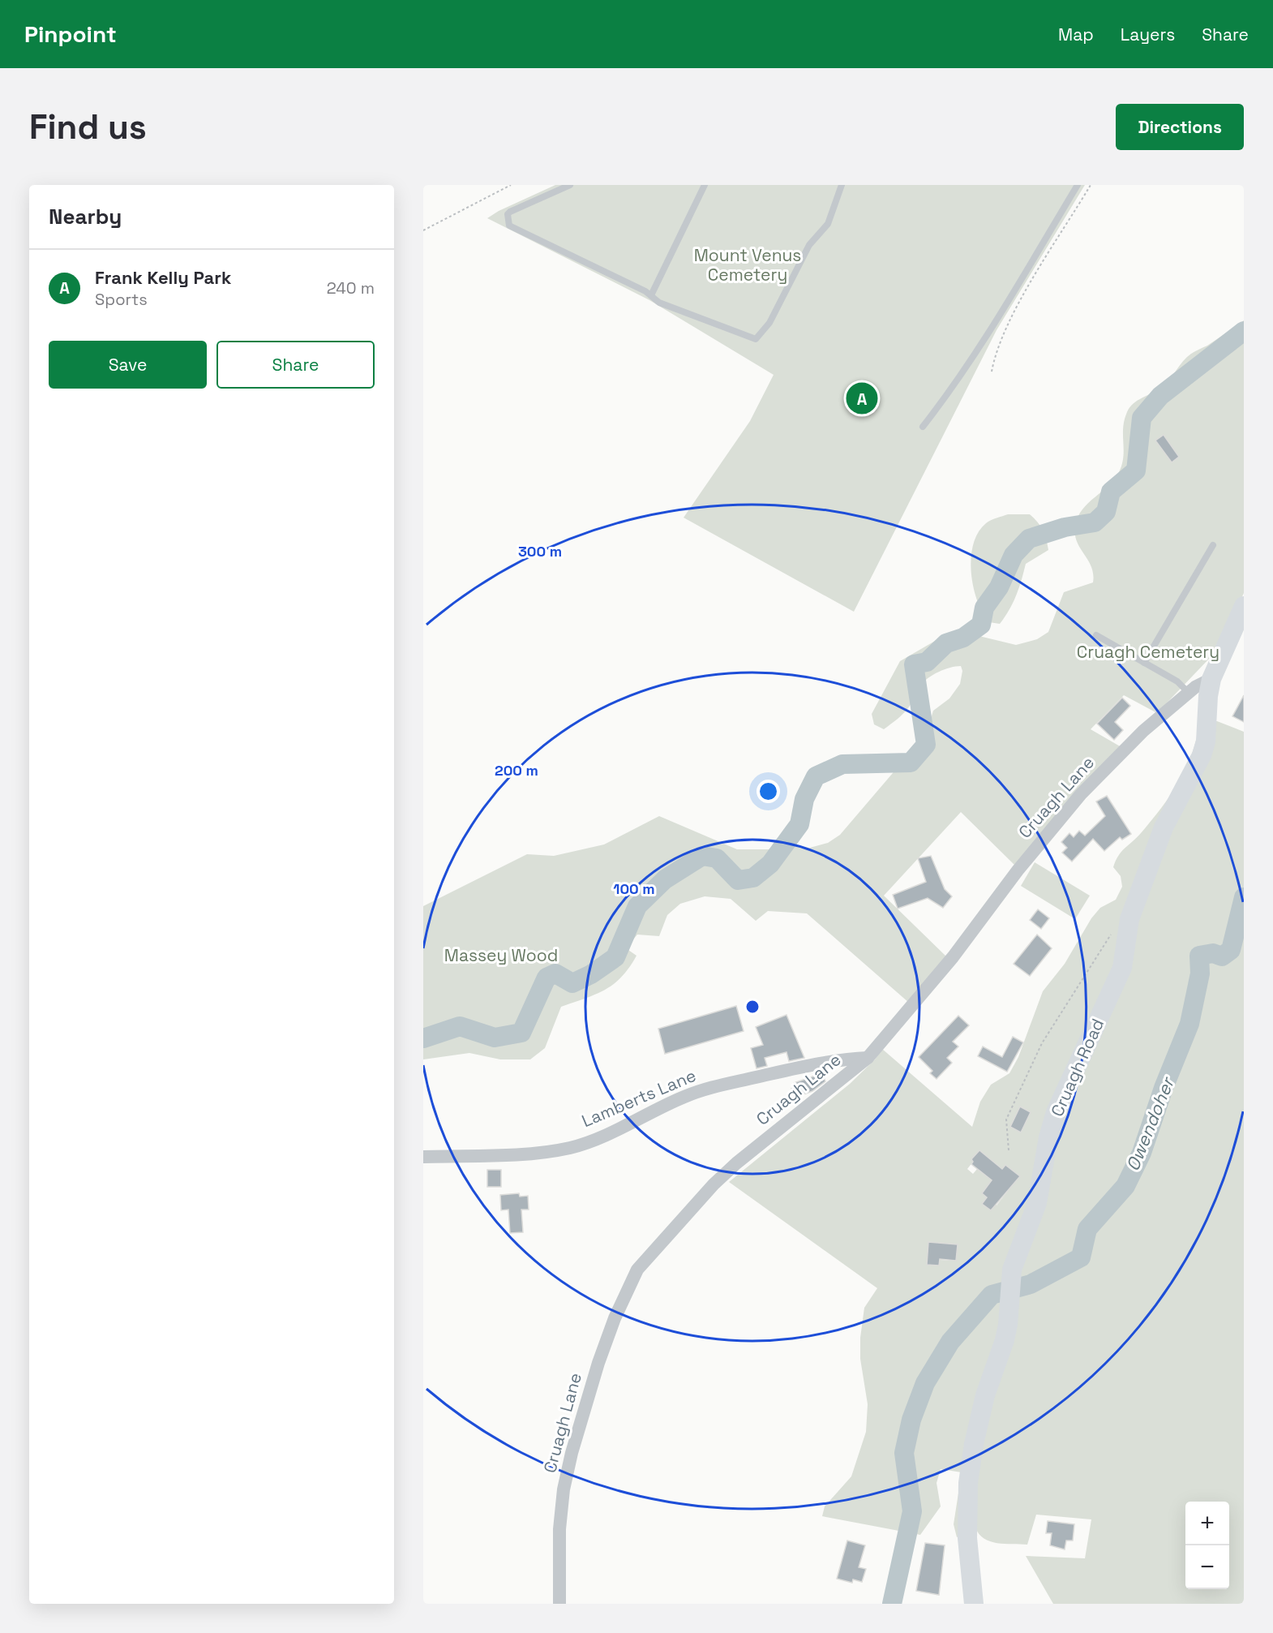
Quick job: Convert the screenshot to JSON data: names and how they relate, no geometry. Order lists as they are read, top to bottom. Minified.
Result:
{"streets":{"main road":["Cruagh Road"],"street":["Cruagh Lane","Lamberts Lane"]},"crossings":[["Cruagh Lane","Cruagh Road"],["Cruagh Lane","Lamberts Lane"]],"water":["Owendoher"],"parks":["Mount Venus Cemetery","Cruagh Cemetery","Massey Wood"],"page":{"header":"Pinpoint","nav":["Map","Layers","Share"],"buttons":["Directions",["Save","Share"]],"title":"Find us","heading":"Nearby","list":[{"mark":"A","name":"Frank Kelly Park","note":"Sports","value":"240 m"}],"pins":"A","map_buttons":["+","−"]},"rings":["300 m","200 m","100 m"]}
